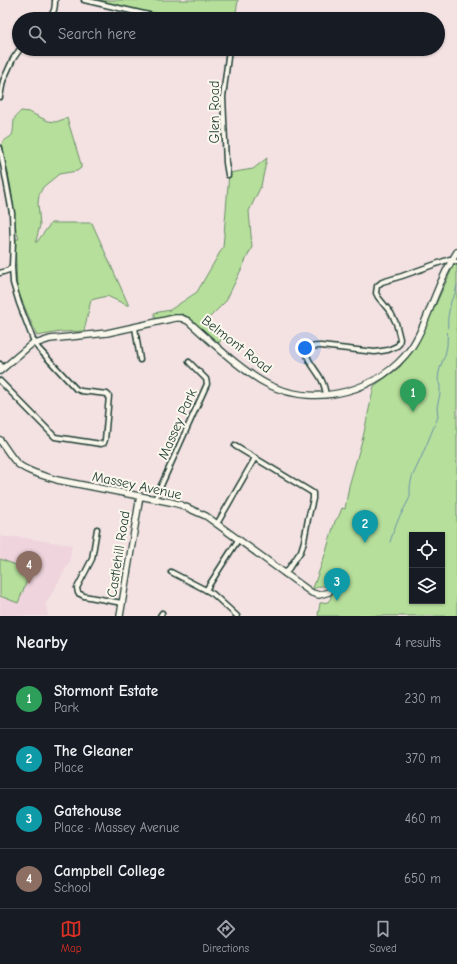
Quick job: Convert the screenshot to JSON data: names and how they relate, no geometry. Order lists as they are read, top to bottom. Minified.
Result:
{"streets":{"main road":["Belmont Road","Massey Avenue","Castlehill Road"],"street":["Glen Road","Massey Park"]},"crossings":[["Massey Park","Massey Avenue"],["Massey Avenue","Castlehill Road"]],"page":{"search":"Search here","pins":["1","2","4","3"],"heading":["Nearby","4 results"],"list":[{"mark":"1","name":"Stormont Estate","note":"Park","value":"230 m"},{"mark":"2","name":"The Gleaner","note":"Place","value":"370 m"},{"mark":"3","name":"Gatehouse","note":"Place · Massey Avenue","value":"460 m"},{"mark":"4","name":"Campbell College","note":"School","value":"650 m"}],"nav":["Map","Directions","Saved"]}}
